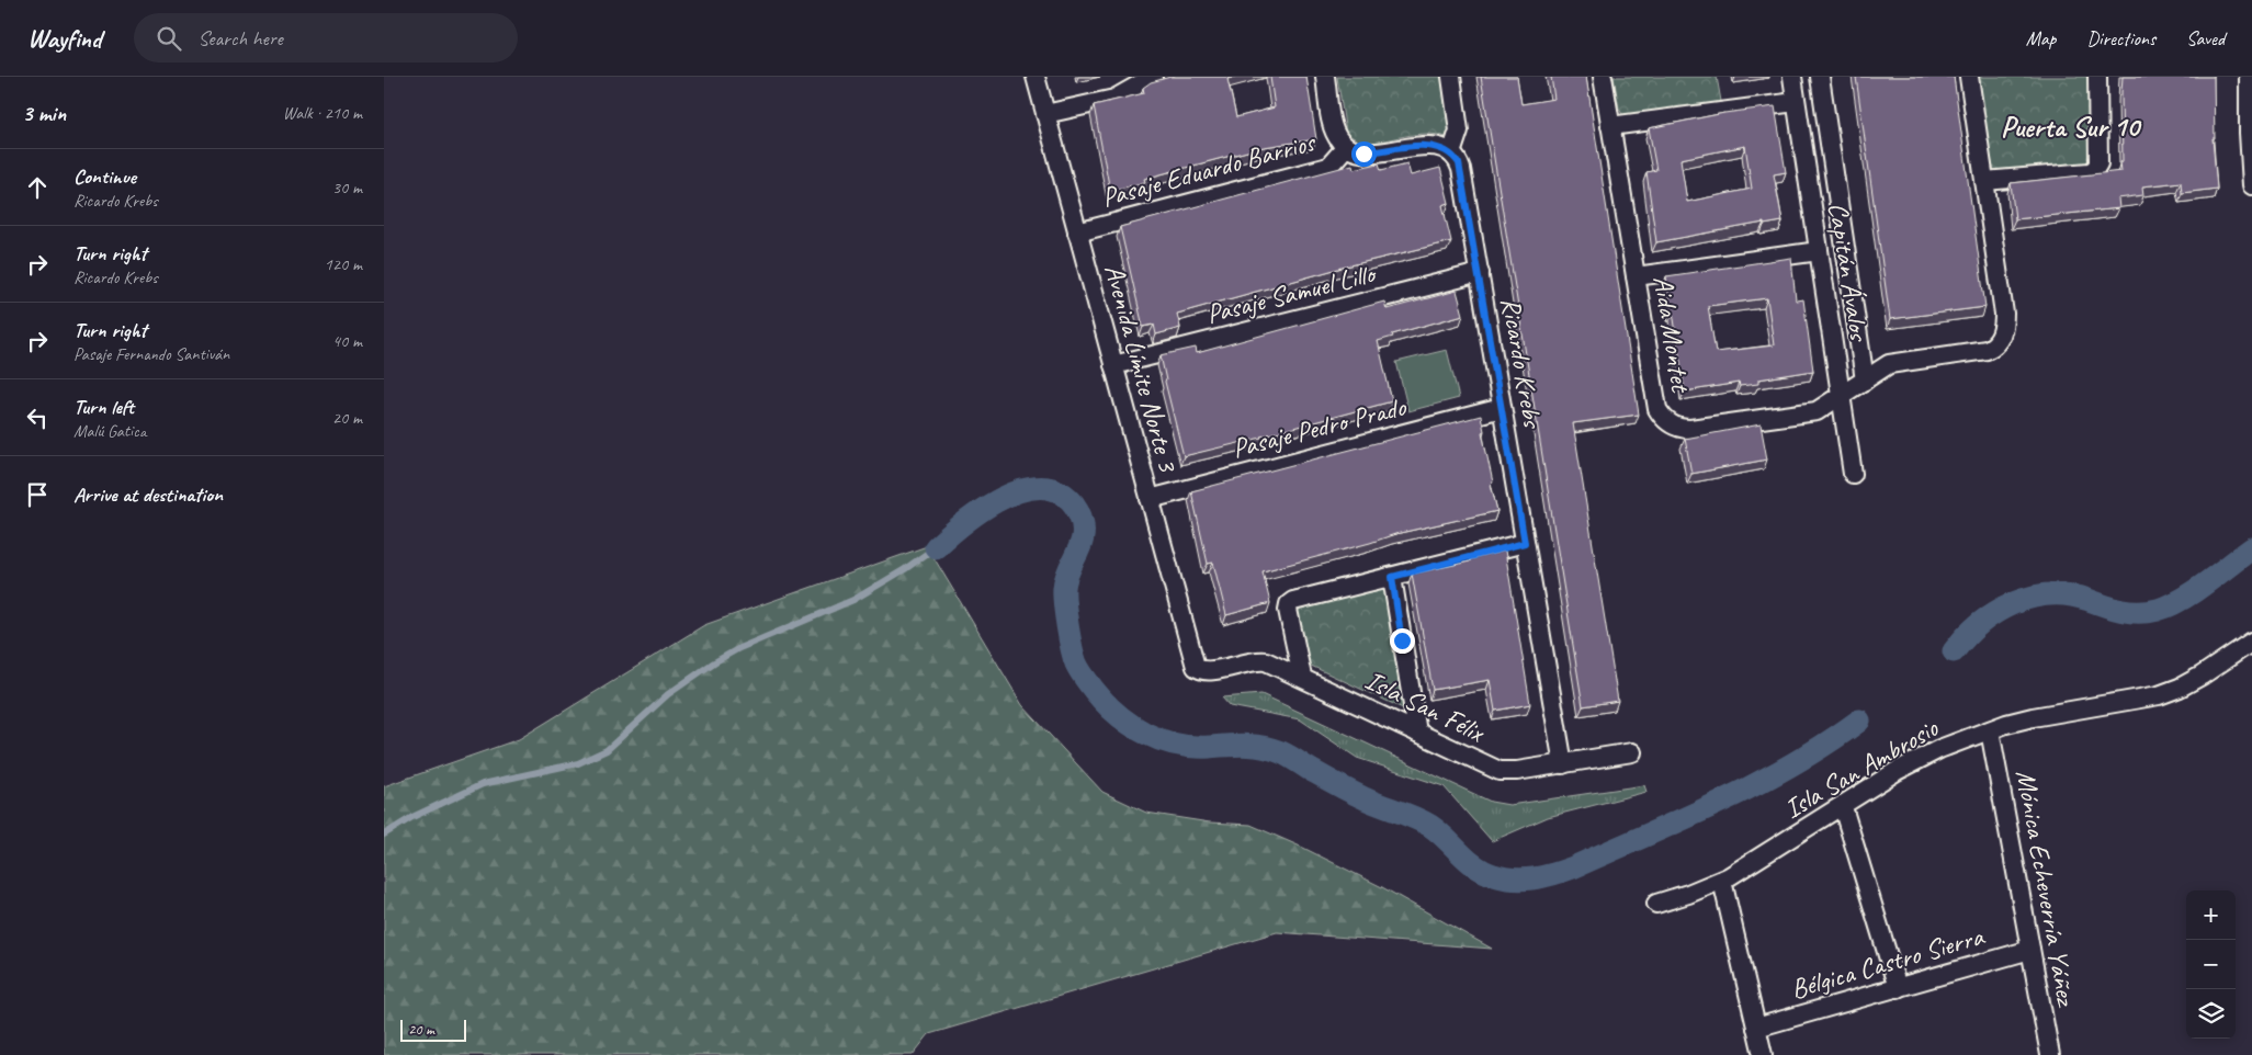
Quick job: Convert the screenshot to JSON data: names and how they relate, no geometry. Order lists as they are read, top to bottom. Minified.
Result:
{"streets":{"street":["Pasaje Eduardo Barrios","Capitán Ávalos","Pasaje Samuel Lillo","Aida Montet","Ricardo Krebs","Avenida Límite Norte 3","Pasaje Pedro Prado","Isla San Félix","Isla San Ambrosio","Mónica Echeverría Yáñez","Bélgica Castro Sierra"]},"crossings":[["Pasaje Eduardo Barrios","Avenida Límite Norte 3"],["Capitán Ávalos","Aida Montet"],["Pasaje Samuel Lillo","Ricardo Krebs"],["Pasaje Samuel Lillo","Avenida Límite Norte 3"],["Ricardo Krebs","Pasaje Pedro Prado"],["Ricardo Krebs","Isla San Félix"],["Avenida Límite Norte 3","Pasaje Pedro Prado"],["Avenida Límite Norte 3","Isla San Félix"],["Isla San Ambrosio","Mónica Echeverría Yáñez"],["Mónica Echeverría Yáñez","Bélgica Castro Sierra"]],"districts":["Puerta Sur 10"],"scale_bar":"20 m","page":{"header":"Wayfind","search":"Search here","nav":["Map","Directions","Saved"],"heading":["3 min","Walk · 210 m"],"list":[["Continue","Ricardo Krebs","30 m"],["Turn right","Ricardo Krebs","120 m"],["Turn right","Pasaje Fernando Santiván","40 m"],["Turn left","Malú Gatica","20 m"],"Arrive at destination"],"map_buttons":["+","−"],"scale":"20 m"}}
